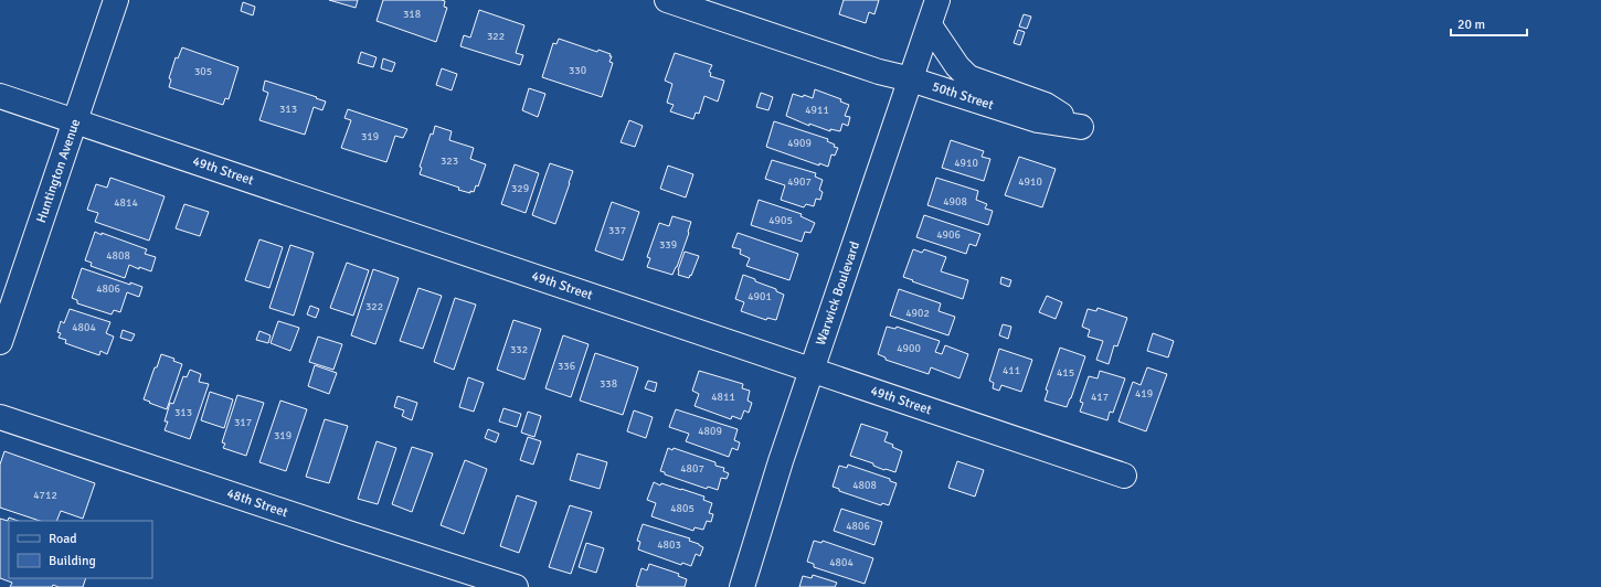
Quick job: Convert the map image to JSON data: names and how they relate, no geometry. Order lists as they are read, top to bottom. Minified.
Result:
{"streets":{"street":["50th Street","Huntington Avenue","49th Street","Warwick Boulevard","48th Street"]},"crossings":[["50th Street","Warwick Boulevard"],["Huntington Avenue","49th Street"],["49th Street","Warwick Boulevard"]],"house_numbers":["318","322","330","305","313","4911","319","4909","323","4910","4907","4910","329","4908","4814","4905","337","4906","339","4808","4806","4901","322","4902","4804","4900","332","336","411","415","338","419","4811","417","313","317","4809","319","4807","4808","4712","4805","4806","4803","4804"],"legend":["Road","Building"],"scale_bar":"20 m"}
